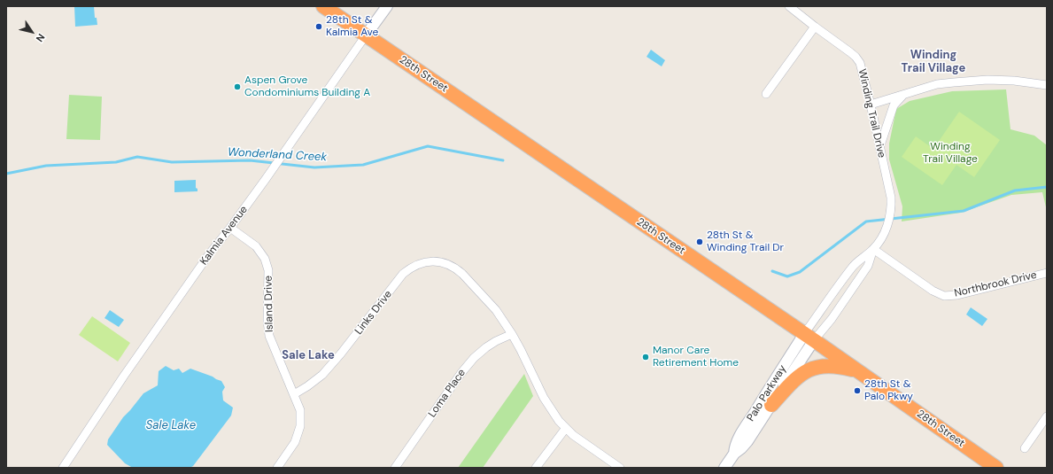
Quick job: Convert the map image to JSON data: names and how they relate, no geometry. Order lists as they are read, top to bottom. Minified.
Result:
{"streets":{"highway":["28th Street"],"street":["Winding Trail Drive","Kalmia Avenue","Northbrook Drive","Island Drive","Links Drive","Loma Place","Palo Parkway"]},"crossings":[["28th Street","Winding Trail Drive"],["28th Street","Kalmia Avenue"],["28th Street","Palo Parkway"],["Winding Trail Drive","Northbrook Drive"],["Winding Trail Drive","Palo Parkway"],["Kalmia Avenue","Island Drive"],["Island Drive","Links Drive"],["Links Drive","Loma Place"]],"districts":["Winding Trail Village","Sale Lake"],"water":["Wonderland Creek","Sale Lake"],"parks":["Winding Trail Village"],"places":["28th St & Kalmia Ave","Aspen Grove Condominiums Building A","28th St & Winding Trail Dr","Manor Care Retirement Home","28th St & Palo Pkwy"],"north":"bottom right"}
